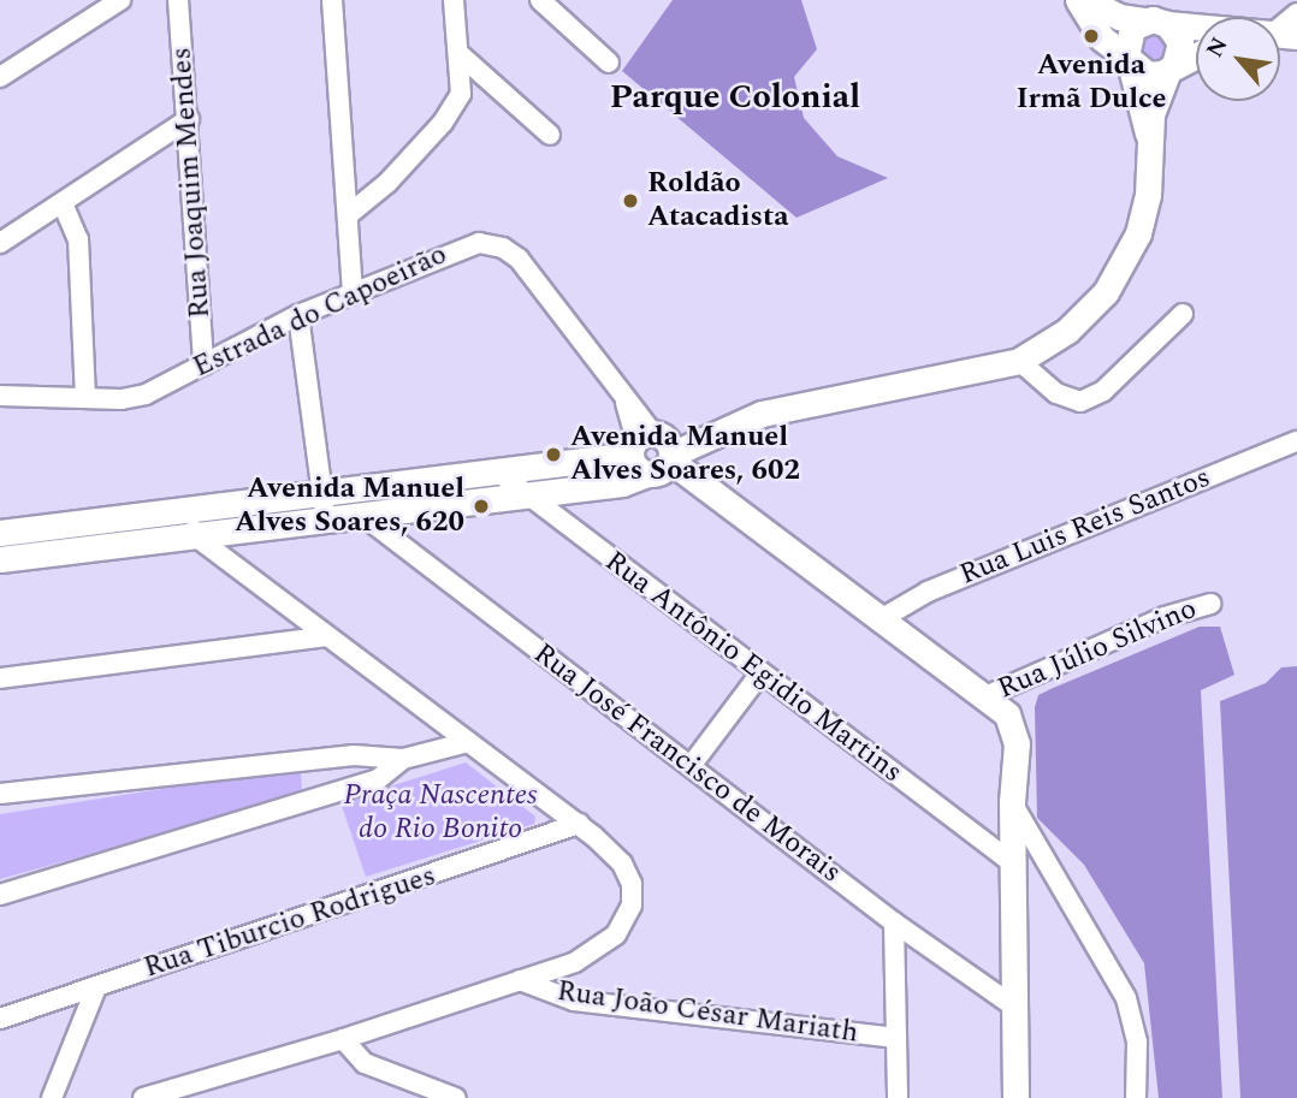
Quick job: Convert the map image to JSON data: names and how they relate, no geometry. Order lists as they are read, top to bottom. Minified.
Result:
{"streets":{"street":["Rua Joaquim Mendes","Estrada do Capoeirão","Rua Luis Reis Santos","Rua Júlio Silvino","Rua Antônio Egidio Martins","Rua José Francisco de Morais","Rua Tiburcio Rodrigues","Rua João César Mariath"]},"crossings":[["Rua Joaquim Mendes","Estrada do Capoeirão"]],"districts":["Parque Colonial"],"parks":["Praça Nascentes do Rio Bonito"],"places":["Avenida Irmã Dulce","Roldão Atacadista","Avenida Manuel Alves Soares, 602","Avenida Manuel Alves Soares, 620"],"north":"top left"}
